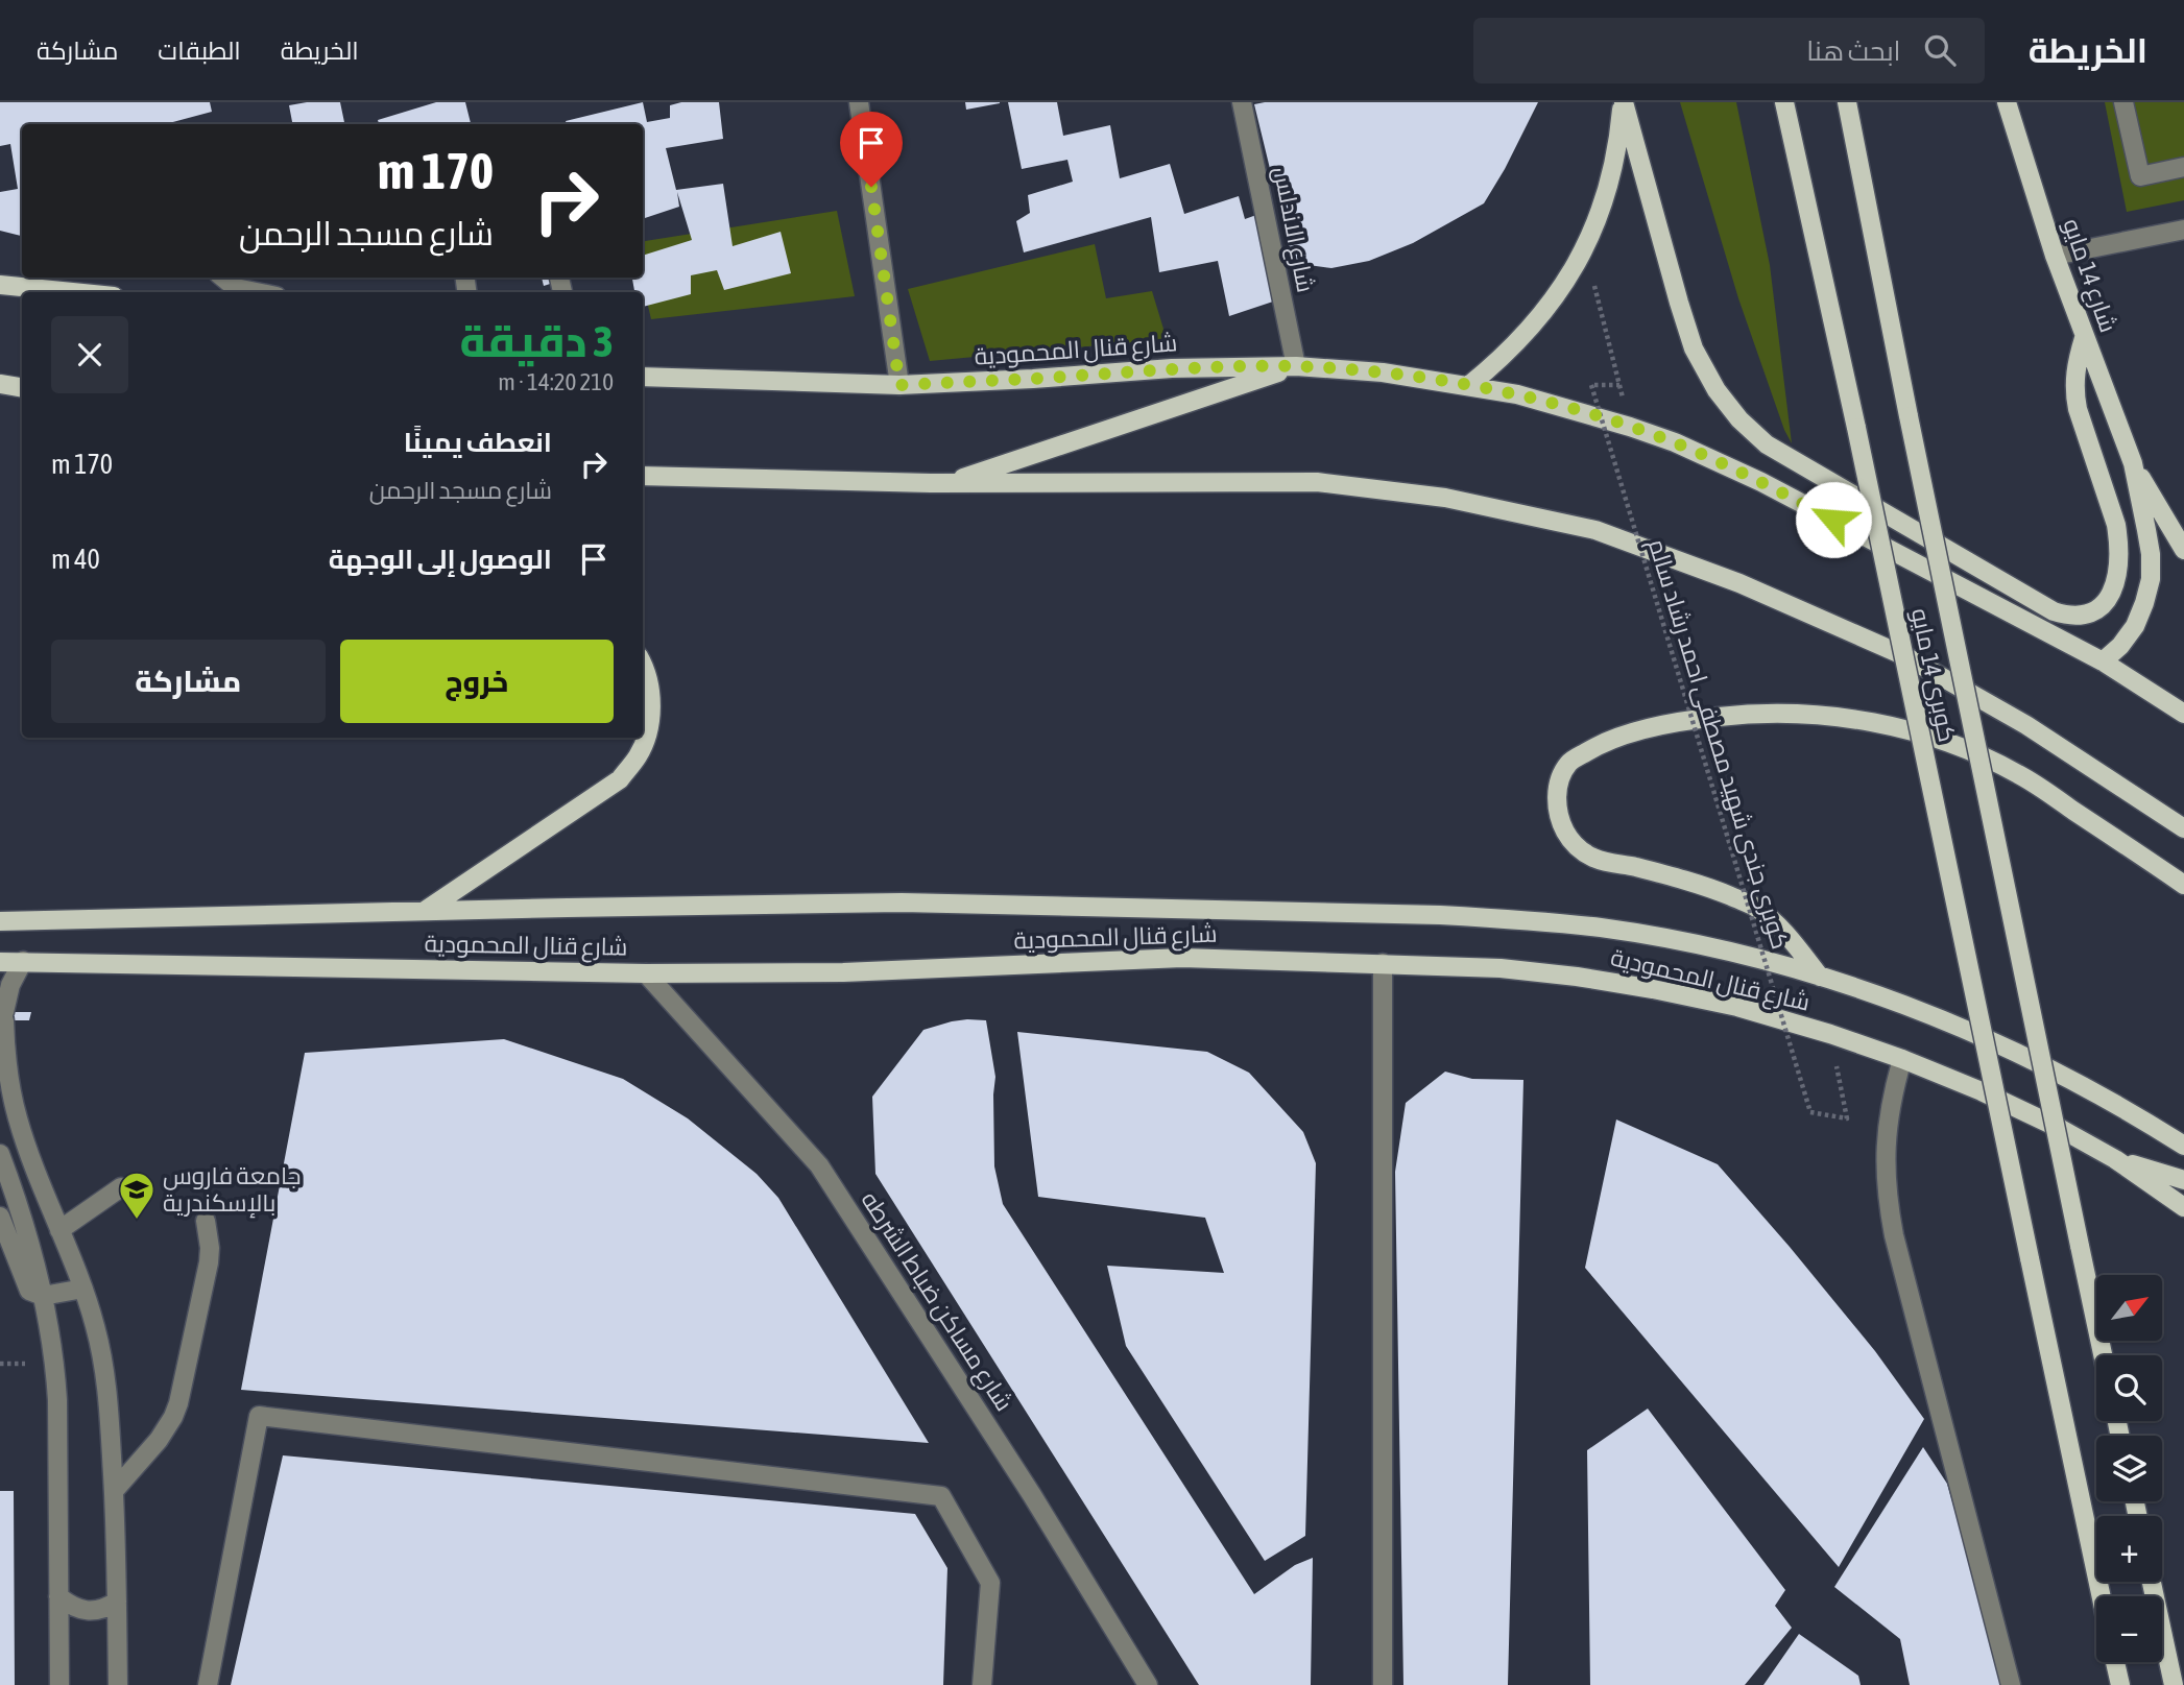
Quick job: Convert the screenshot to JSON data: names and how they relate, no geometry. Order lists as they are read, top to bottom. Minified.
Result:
{"streets":{"main road":["شارع 14 مايو","شارع قنال المحمودية","كوبرى 14 مايو"],"street":["شارع الاندلس","شارع مساكن ضباط الشرطه"],"path":["كوبرى جندى شهيد مصطفى احمد رشاد سالم"]},"crossings":[["شارع الاندلس","شارع قنال المحمودية"],["شارع 14 مايو","شارع قنال المحمودية"],["شارع قنال المحمودية","شارع مساكن ضباط الشرطه"]],"places":{"school or university":["جامعة فاروس بالإسكندرية"]},"north":"top right","page":{"header":"الخريطة","search":"ابحث هنا","nav":["الخريطة","الطبقات","مشاركة"],"turn":["170 m","شارع مسجد الرحمن"],"heading":["3 دقيقة","210 m · 14:20"],"list":[{"name":"انعطف يمينًا","note":"شارع مسجد الرحمن","value":"170 m"},{"name":"الوصول إلى الوجهة","value":"40 m"}],"buttons":["خروج","مشاركة"],"map_buttons":["+","−"]}}
